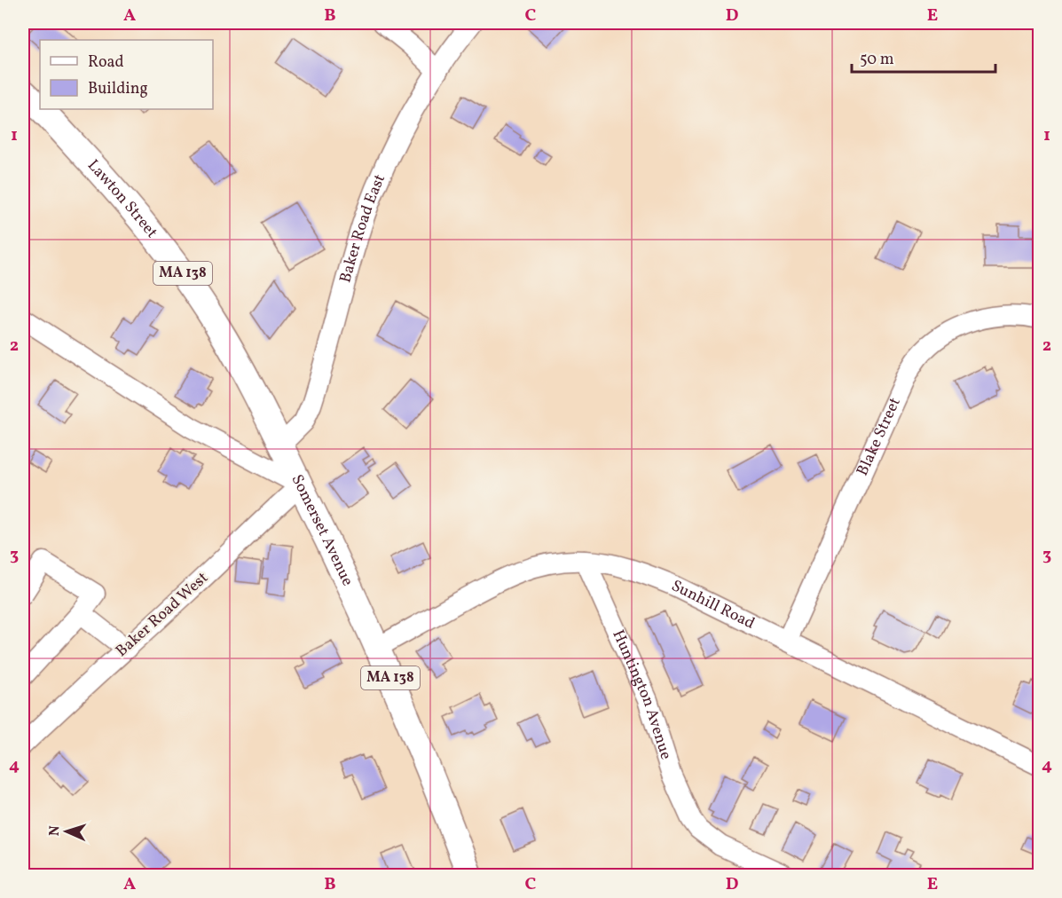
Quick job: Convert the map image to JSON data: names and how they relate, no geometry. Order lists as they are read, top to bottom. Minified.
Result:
{"streets":{"main road":["Lawton Street","MA 138","Somerset Avenue"],"street":["Baker Road East","Blake Street","Sunhill Road","Baker Road West","Huntington Avenue"]},"crossings":[["Lawton Street","Baker Road East"],["Lawton Street","Somerset Avenue"],["Lawton Street","Baker Road West"],["Blake Street","Sunhill Road"],["Somerset Avenue","Sunhill Road"],["Somerset Avenue","Baker Road West"],["Sunhill Road","Huntington Avenue"]],"legend":["Road","Building"],"scale_bar":"50 m","north":"left","grid":{"columns":["A","B","C","D","E"],"rows":["1","2","3","4"]}}
